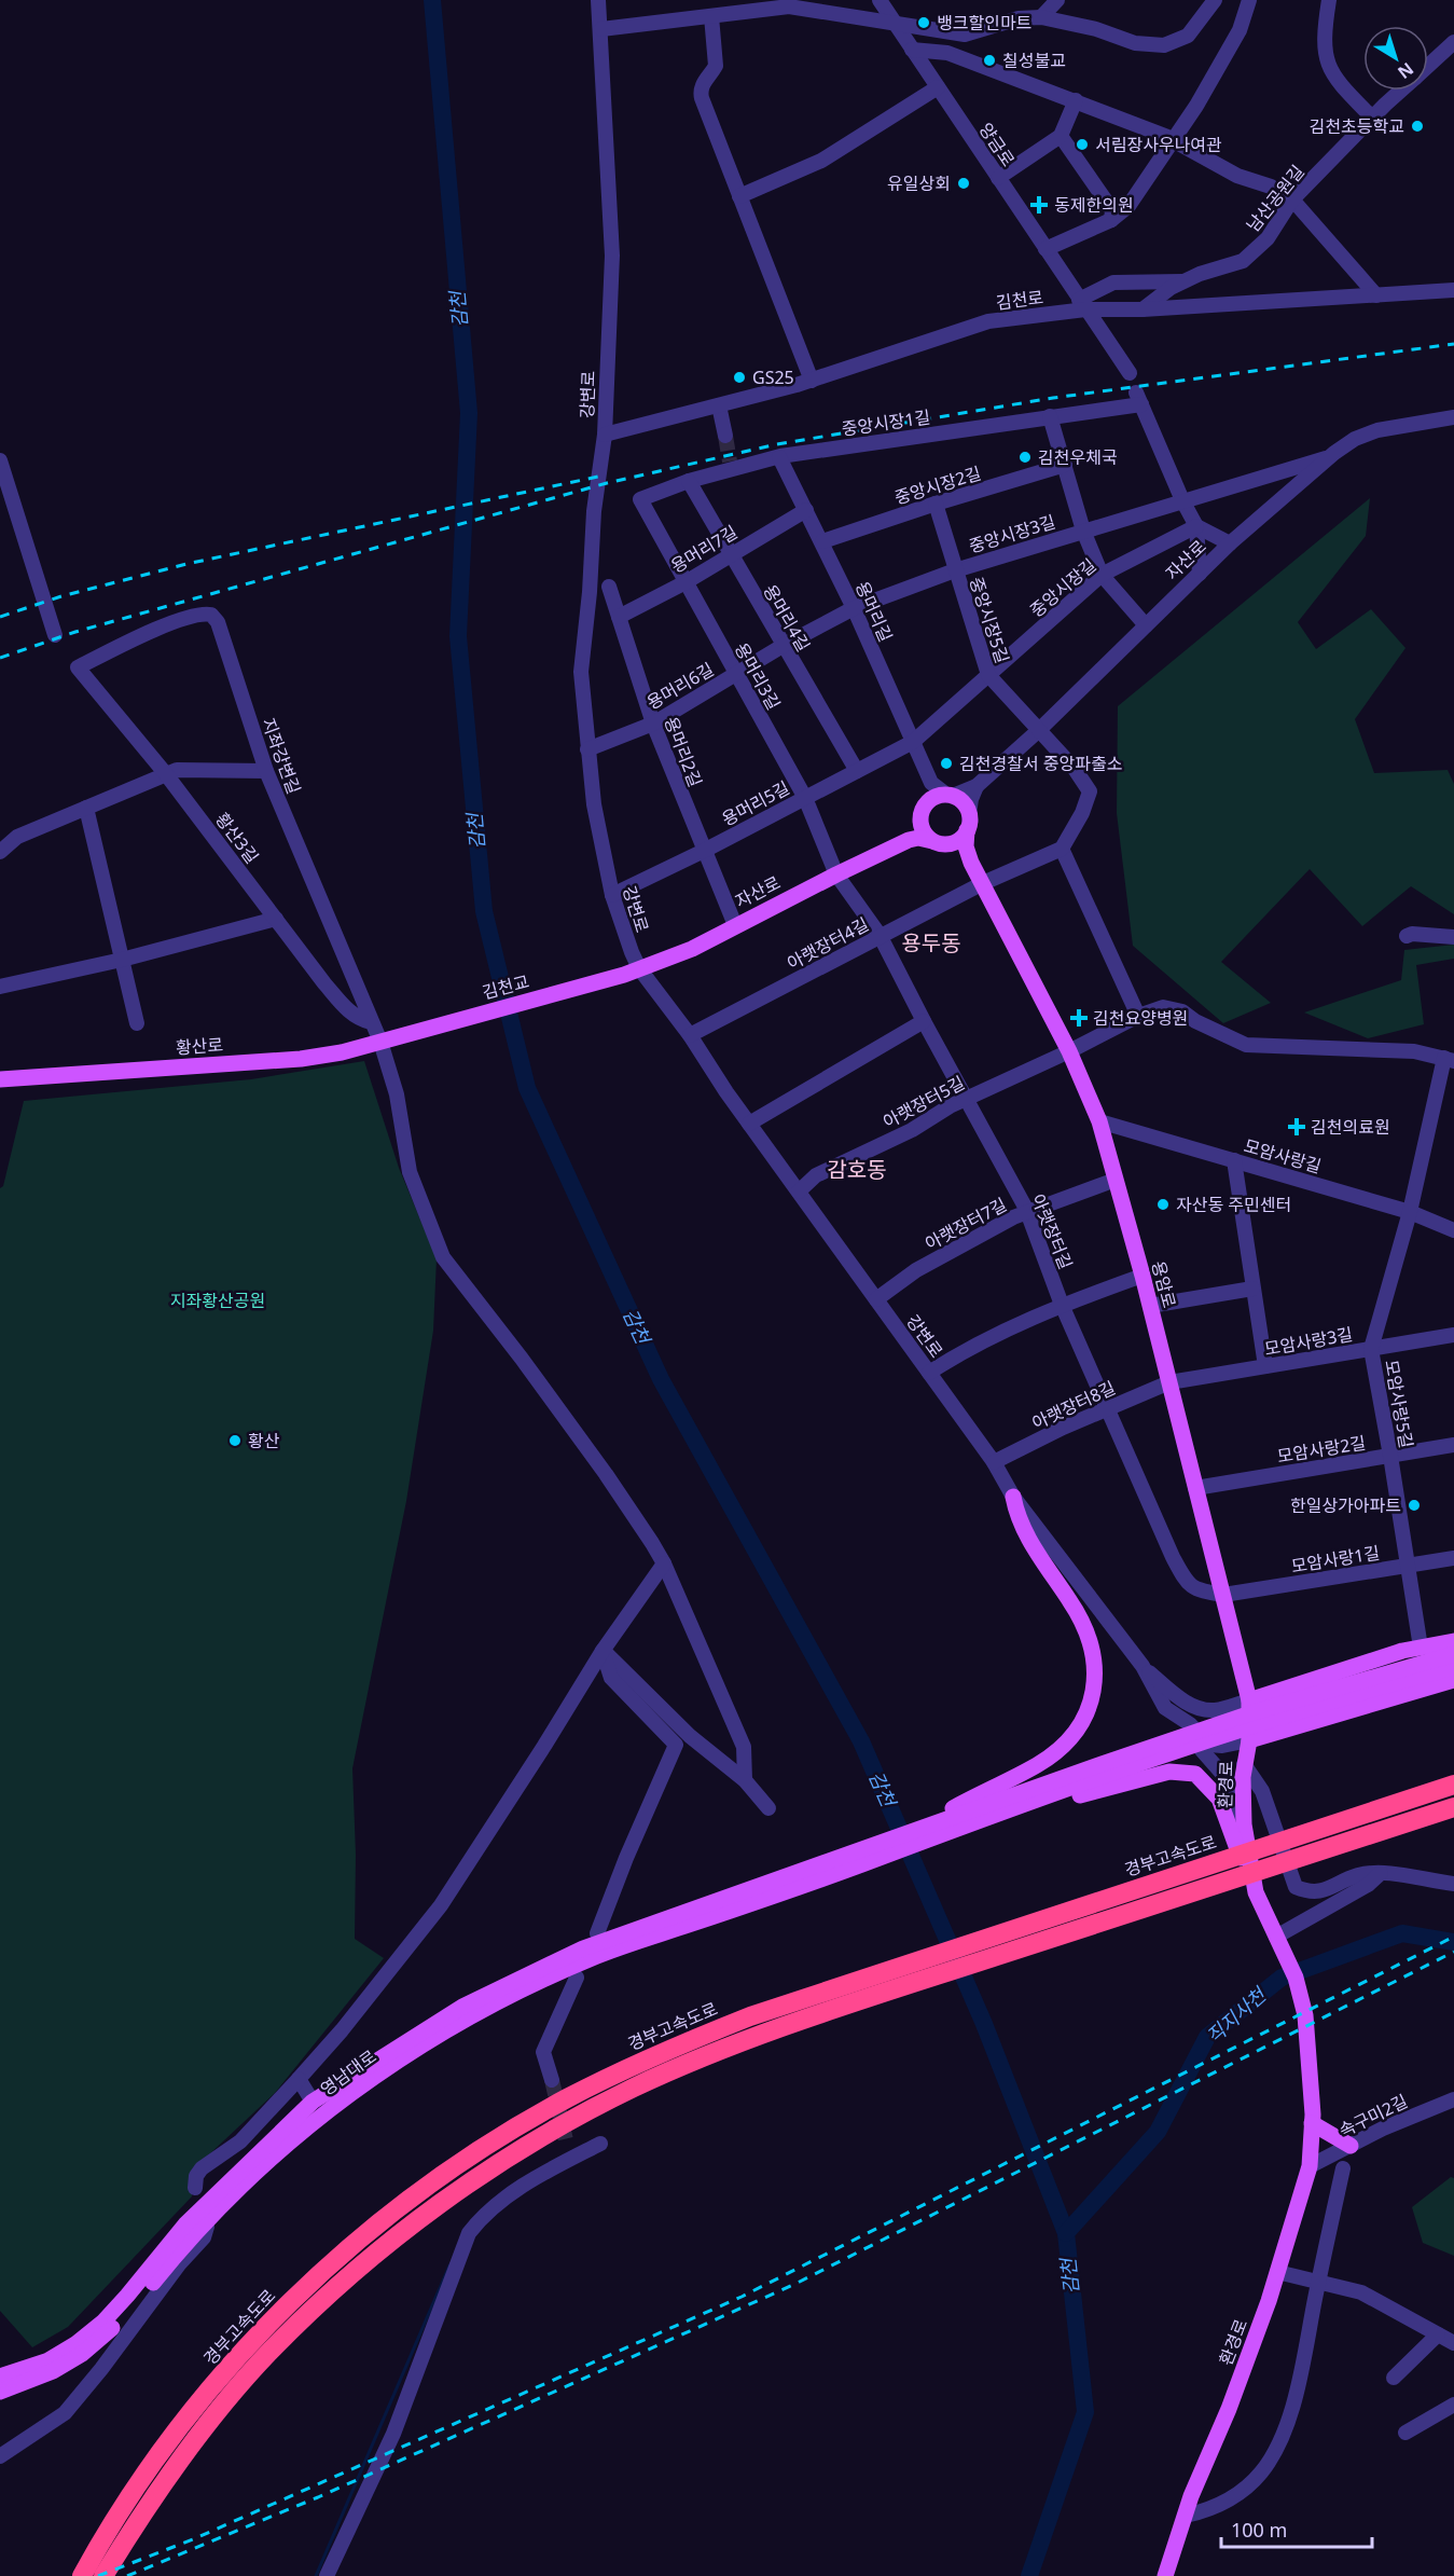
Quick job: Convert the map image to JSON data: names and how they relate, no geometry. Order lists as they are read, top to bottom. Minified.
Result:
{"streets":{"highway":["경부고속도로"],"main road":["자산로","김천교","황산로","용암로","환경로","영남대로"],"street":["양금로","남산공원길","김천로","강변로","중앙시장1길","중앙시장2길","중앙시장3길","용머리7길","중앙시장길","용머리길","용머리4길","중앙시장5길","용머리3길","용머리6길","용머리2길","지좌강변길","용머리5길","황산3길","아랫장터4길","아랫장터5길","모암사랑길","아랫장터7길","아랫장터길","모암사랑3길","모암사랑5길","아랫장터8길","모암사랑2길","모암사랑1길","속구미2길"]},"crossings":[["양금로","김천로"],["남산공원길","김천로"],["김천로","강변로"],["강변로","자산로"],["강변로","용머리6길"],["강변로","용머리5길"],["강변로","아랫장터4길"],["강변로","아랫장터5길"],["강변로","아랫장터7길"],["강변로","용암로"],["강변로","아랫장터8길"],["강변로","환경로"],["중앙시장1길","중앙시장3길"],["중앙시장1길","용머리길"],["중앙시장1길","용머리4길"],["중앙시장1길","용머리3길"],["중앙시장2길","용머리길"],["중앙시장2길","중앙시장5길"],["중앙시장3길","자산로"],["중앙시장3길","용머리길"],["중앙시장3길","중앙시장5길"],["중앙시장3길","용머리6길"],["용머리7길","용머리길"],["용머리7길","용머리4길"],["용머리7길","용머리3길"],["용머리7길","용머리2길"],["자산로","중앙시장5길"],["자산로","용머리3길"],["자산로","용머리2길"],["자산로","김천교"],["자산로","아랫장터길"],["중앙시장길","용머리길"],["중앙시장길","중앙시장5길"],["중앙시장길","용머리5길"],["용머리길","용머리6길"],["용머리길","용머리5길"],["용머리4길","용머리6길"],["용머리4길","용머리5길"],["중앙시장5길","아랫장터4길"],["용머리3길","용머리6길"],["용머리3길","용머리5길"],["용머리3길","아랫장터길"],["용머리6길","용머리2길"],["용머리2길","용머리5길"],["지좌강변길","황산3길"],["지좌강변길","황산로"],["아랫장터4길","아랫장터길"],["아랫장터4길","용암로"],["김천교","황산로"],["아랫장터5길","아랫장터길"],["아랫장터5길","용암로"],["아랫장터5길","모암사랑5길"],["모암사랑길","용암로"],["모암사랑길","모암사랑5길"],["아랫장터7길","아랫장터길"],["아랫장터7길","용암로"],["아랫장터길","용암로"],["아랫장터길","아랫장터8길"],["아랫장터길","모암사랑1길"],["용암로","모암사랑3길"],["용암로","아랫장터8길"],["용암로","모암사랑2길"],["용암로","모암사랑1길"],["용암로","환경로"],["모암사랑3길","모암사랑5길"],["모암사랑3길","아랫장터8길"],["모암사랑5길","모암사랑2길"],["모암사랑5길","모암사랑1길"],["환경로","속구미2길"]],"districts":["용두동","감호동"],"water":["감천","직지사천"],"parks":["지좌황산공원"],"places":{"other":["뱅크할인마트","칠성불교","김천초등학교","서림장사우나여관","유일상회","GS25","김천우체국","김천경찰서 중앙파출소","자산동 주민센터","황산","한일상가아파트"],"health":["동제한의원","김천요양병원","김천의료원"]},"scale_bar":"100 m","north":"bottom right"}
